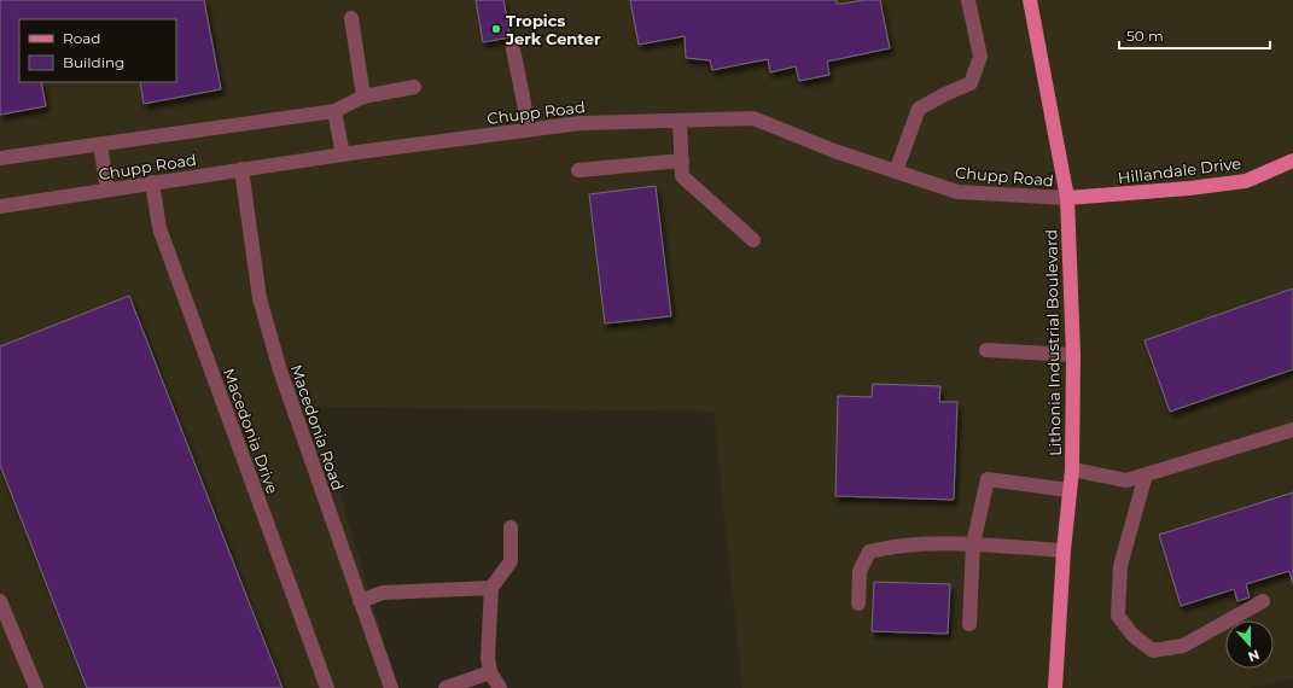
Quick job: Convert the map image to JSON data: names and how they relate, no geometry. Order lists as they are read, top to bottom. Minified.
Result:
{"streets":{"main road":["Hillandale Drive","Lithonia Industrial Boulevard"],"street":["Chupp Road","Macedonia Road","Macedonia Drive"]},"crossings":[["Chupp Road","Hillandale Drive"],["Chupp Road","Lithonia Industrial Boulevard"],["Chupp Road","Macedonia Road"],["Chupp Road","Macedonia Drive"],["Hillandale Drive","Lithonia Industrial Boulevard"]],"places":["Tropics Jerk Center"],"legend":["Road","Building"],"scale_bar":"50 m","north":"bottom"}
